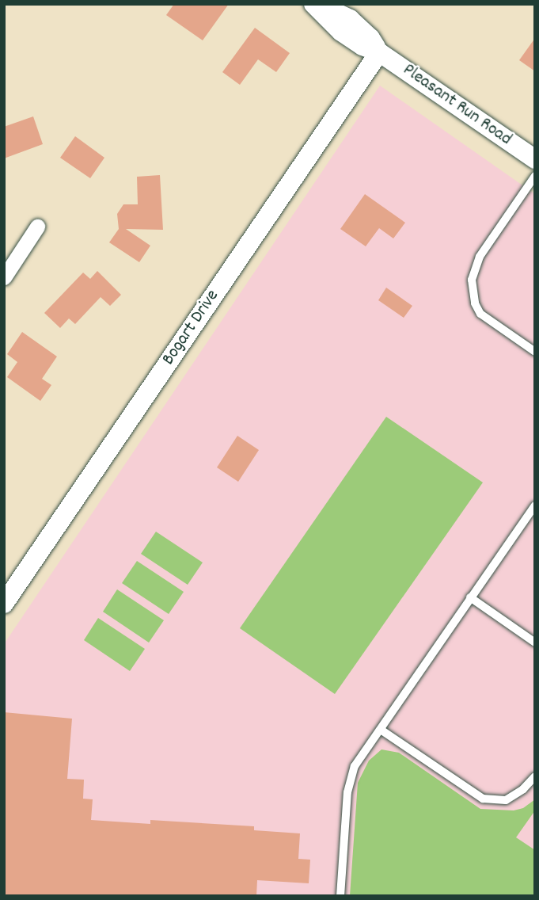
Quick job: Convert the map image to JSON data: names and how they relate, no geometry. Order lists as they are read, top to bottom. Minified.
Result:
{"streets":{"street":["Pleasant Run Road","Bogart Drive"]},"crossings":[["Pleasant Run Road","Bogart Drive"]]}
